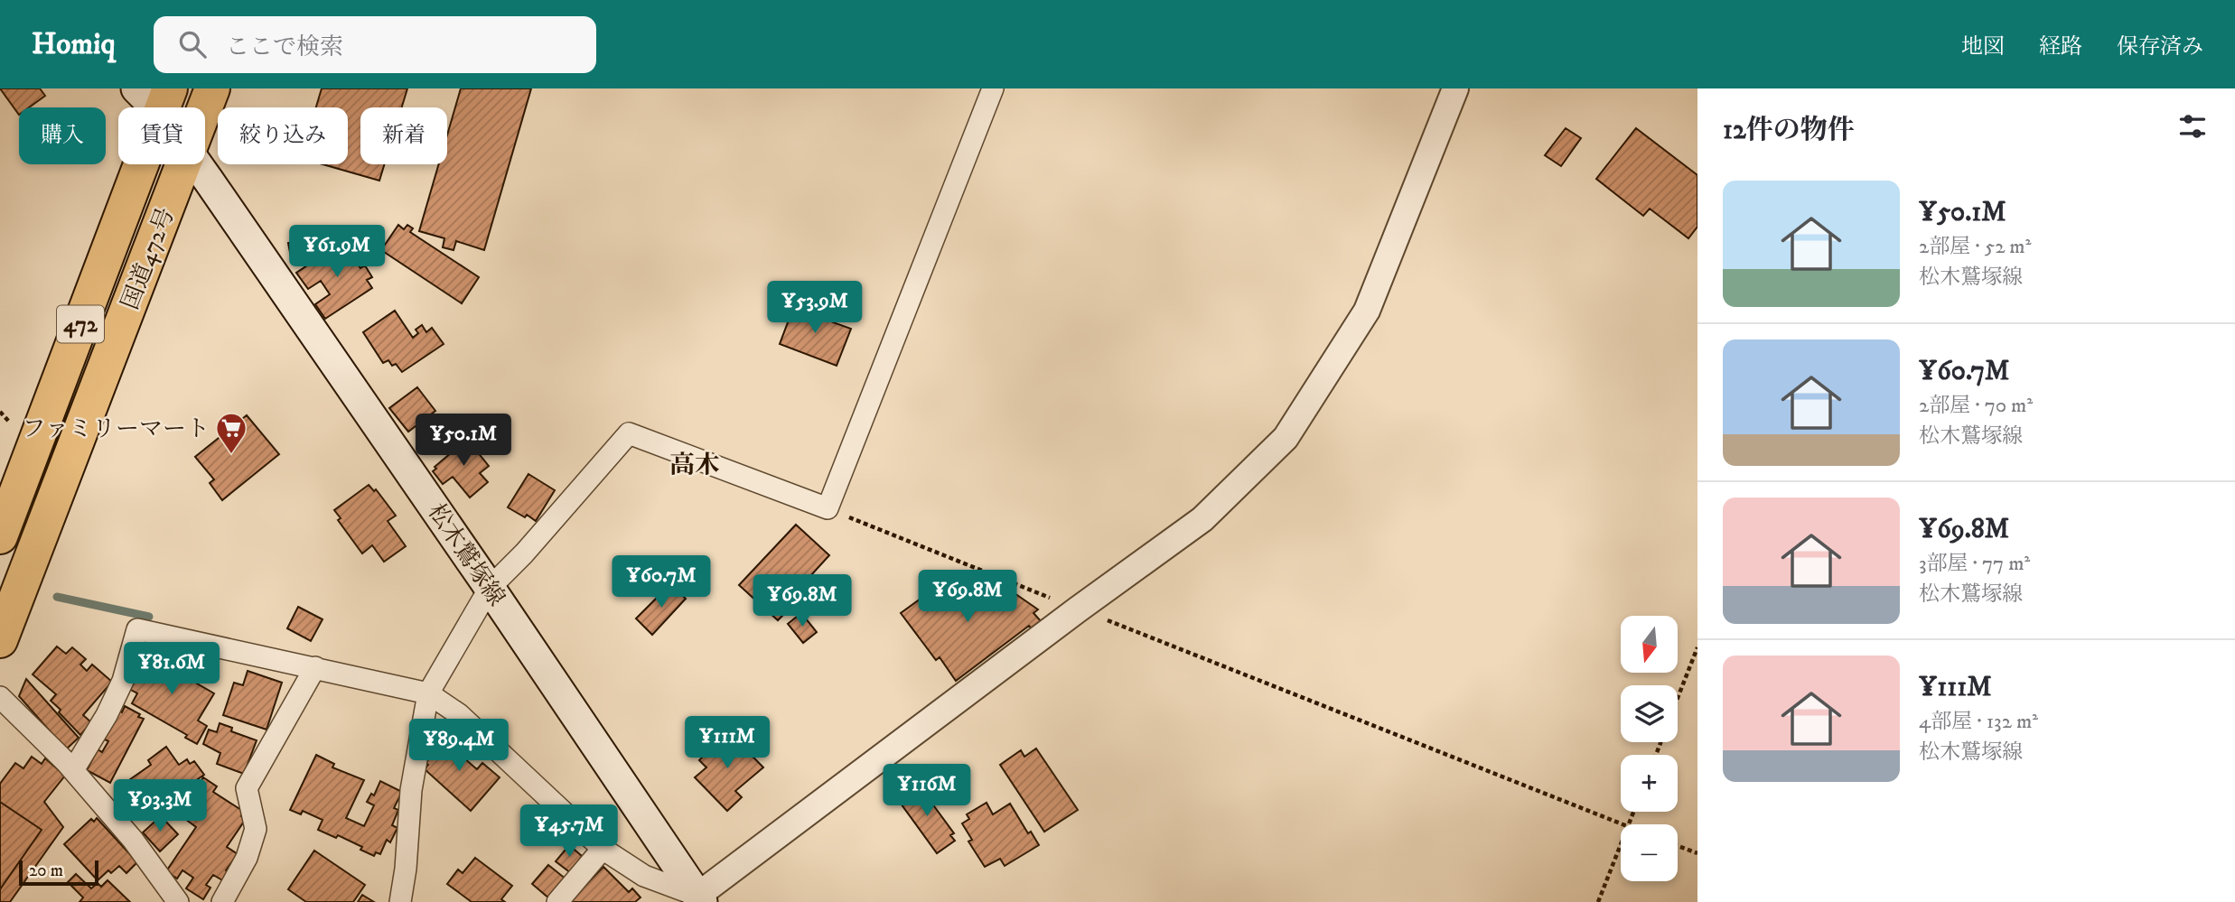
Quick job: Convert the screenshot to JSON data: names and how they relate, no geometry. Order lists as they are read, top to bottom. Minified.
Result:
{"streets":{"highway":["国道472号","472"],"main road":["松木鷲塚線"]},"districts":["高木"],"places":{"supermarket":["ファミリーマート"]},"scale_bar":"20 m","north":"bottom","page":{"header":"Homiq","search":"ここで検索","nav":["地図","経路","保存済み"],"heading":"12件の物件","chip":["購入","賃貸","絞り込み","新着"],"list":[{"name":"¥50.1M","note":"2部屋 · 52 m² · 松木鷲塚線"},{"name":"¥60.7M","note":"2部屋 · 70 m² · 松木鷲塚線"},{"name":"¥69.8M","note":"3部屋 · 77 m² · 松木鷲塚線"},{"name":"¥111M","note":"4部屋 · 132 m² · 松木鷲塚線"}],"price":["¥61.9M","¥53.9M","¥50.1M","¥60.7M","¥69.8M","¥69.8M","¥81.6M","¥111M","¥89.4M","¥116M","¥93.3M","¥45.7M"],"map_buttons":["+","−"],"scale":"20 m"}}
